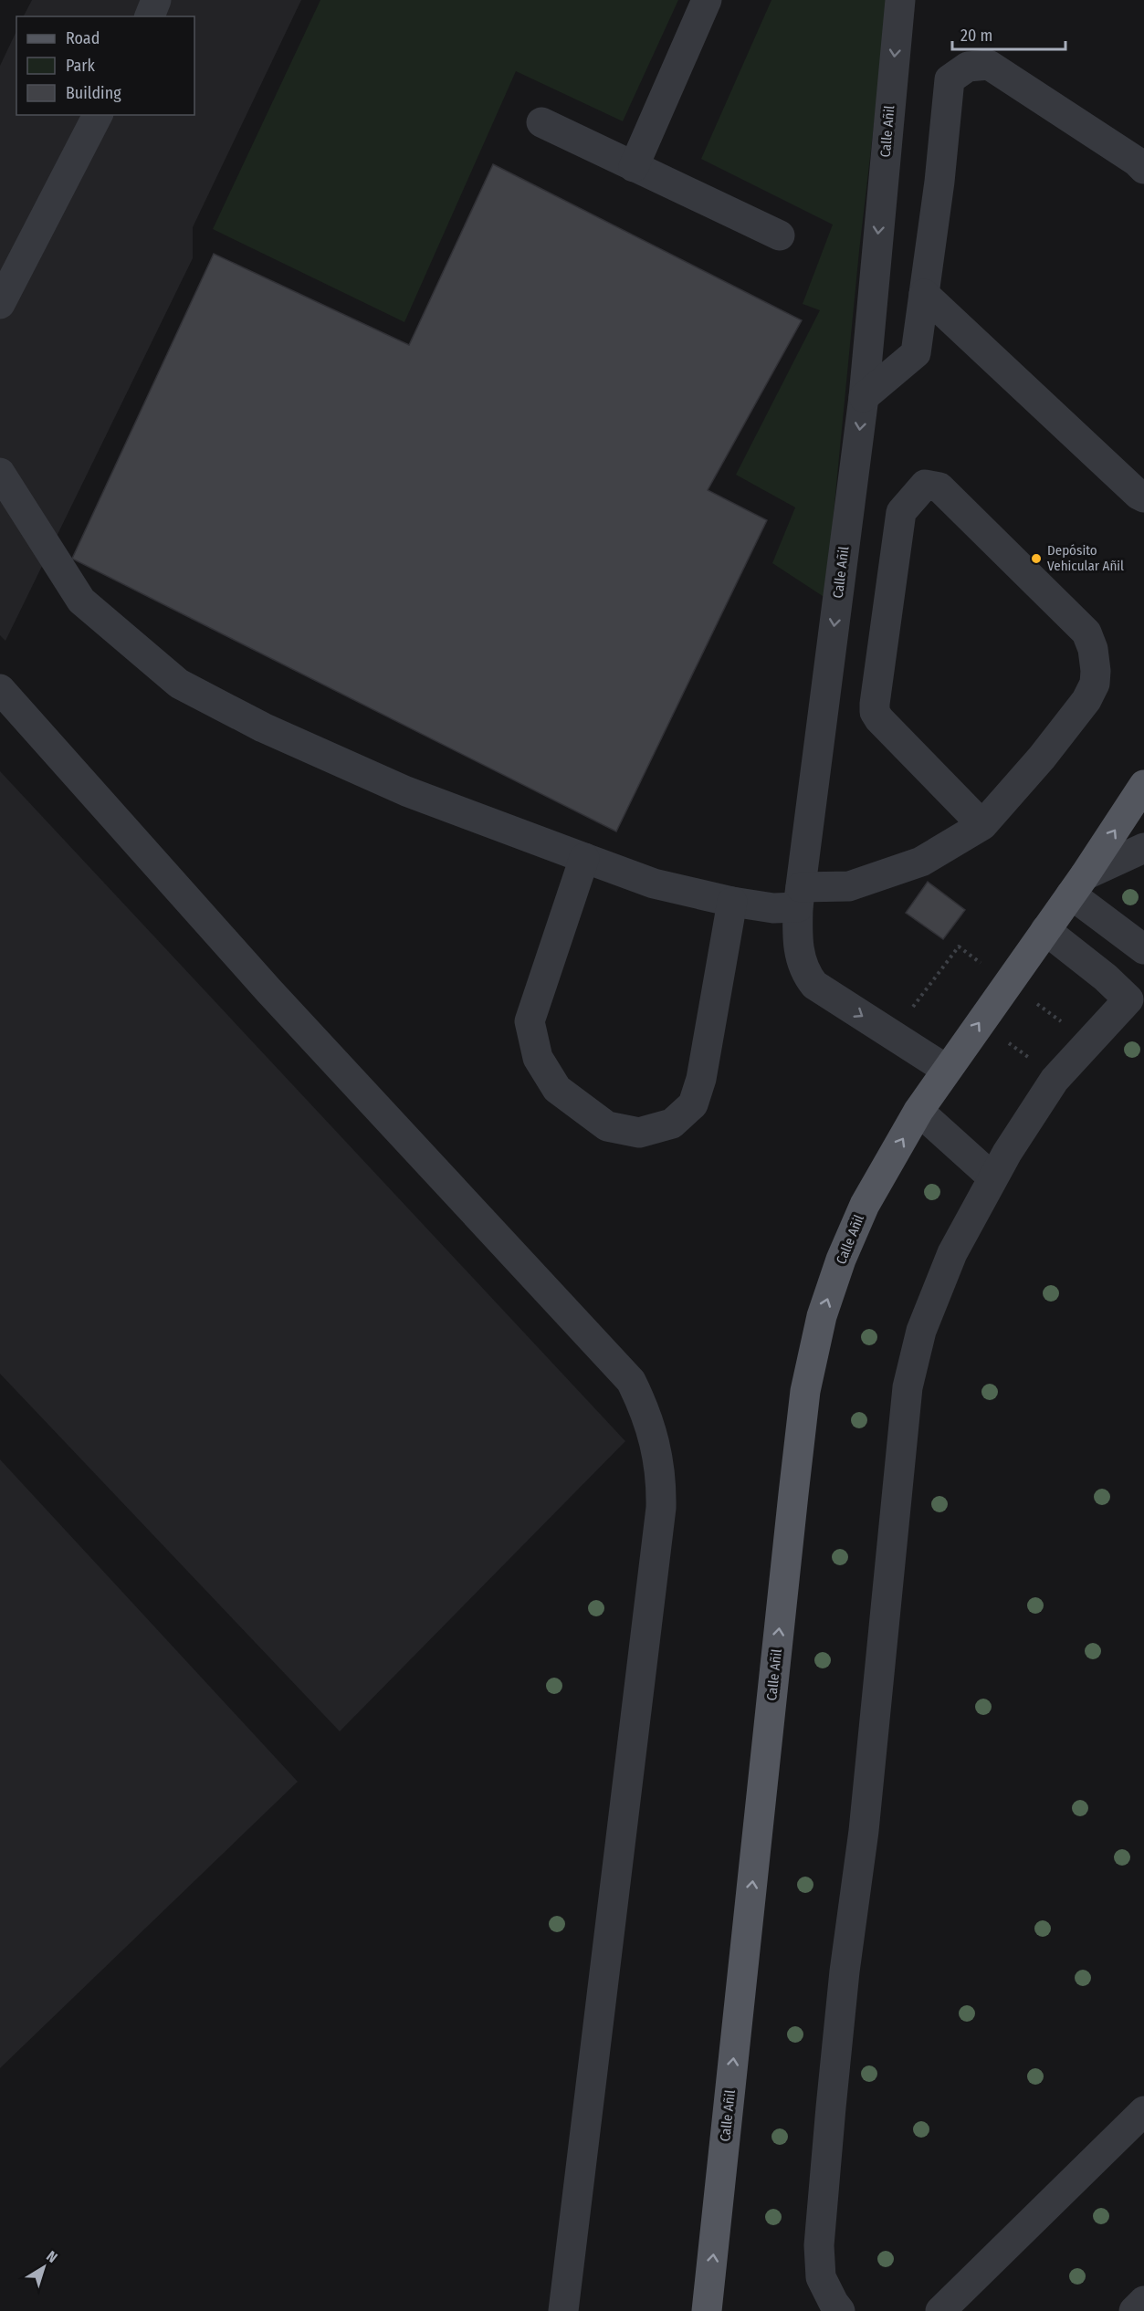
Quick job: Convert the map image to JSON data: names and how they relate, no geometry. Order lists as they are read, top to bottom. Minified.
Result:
{"streets":{"main road":["Calle Añil"]},"places":["Depósito Vehicular Añil"],"legend":["Road","Park","Building"],"scale_bar":"20 m","north":"top right"}
